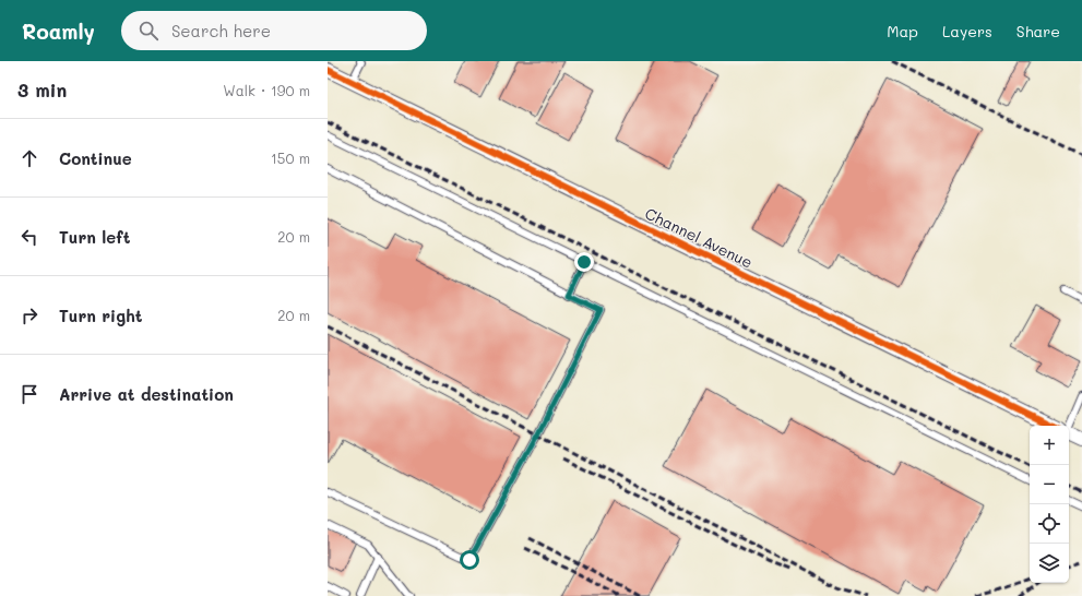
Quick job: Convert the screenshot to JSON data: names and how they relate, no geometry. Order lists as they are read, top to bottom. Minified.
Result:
{"streets":{"street":["Channel Avenue"]},"page":{"header":"Roamly","search":"Search here","nav":["Map","Layers","Share"],"heading":["3 min","Walk · 190 m"],"list":[["Continue","150 m"],["Turn left","20 m"],["Turn right","20 m"],"Arrive at destination"],"map_buttons":["+","−"]}}
